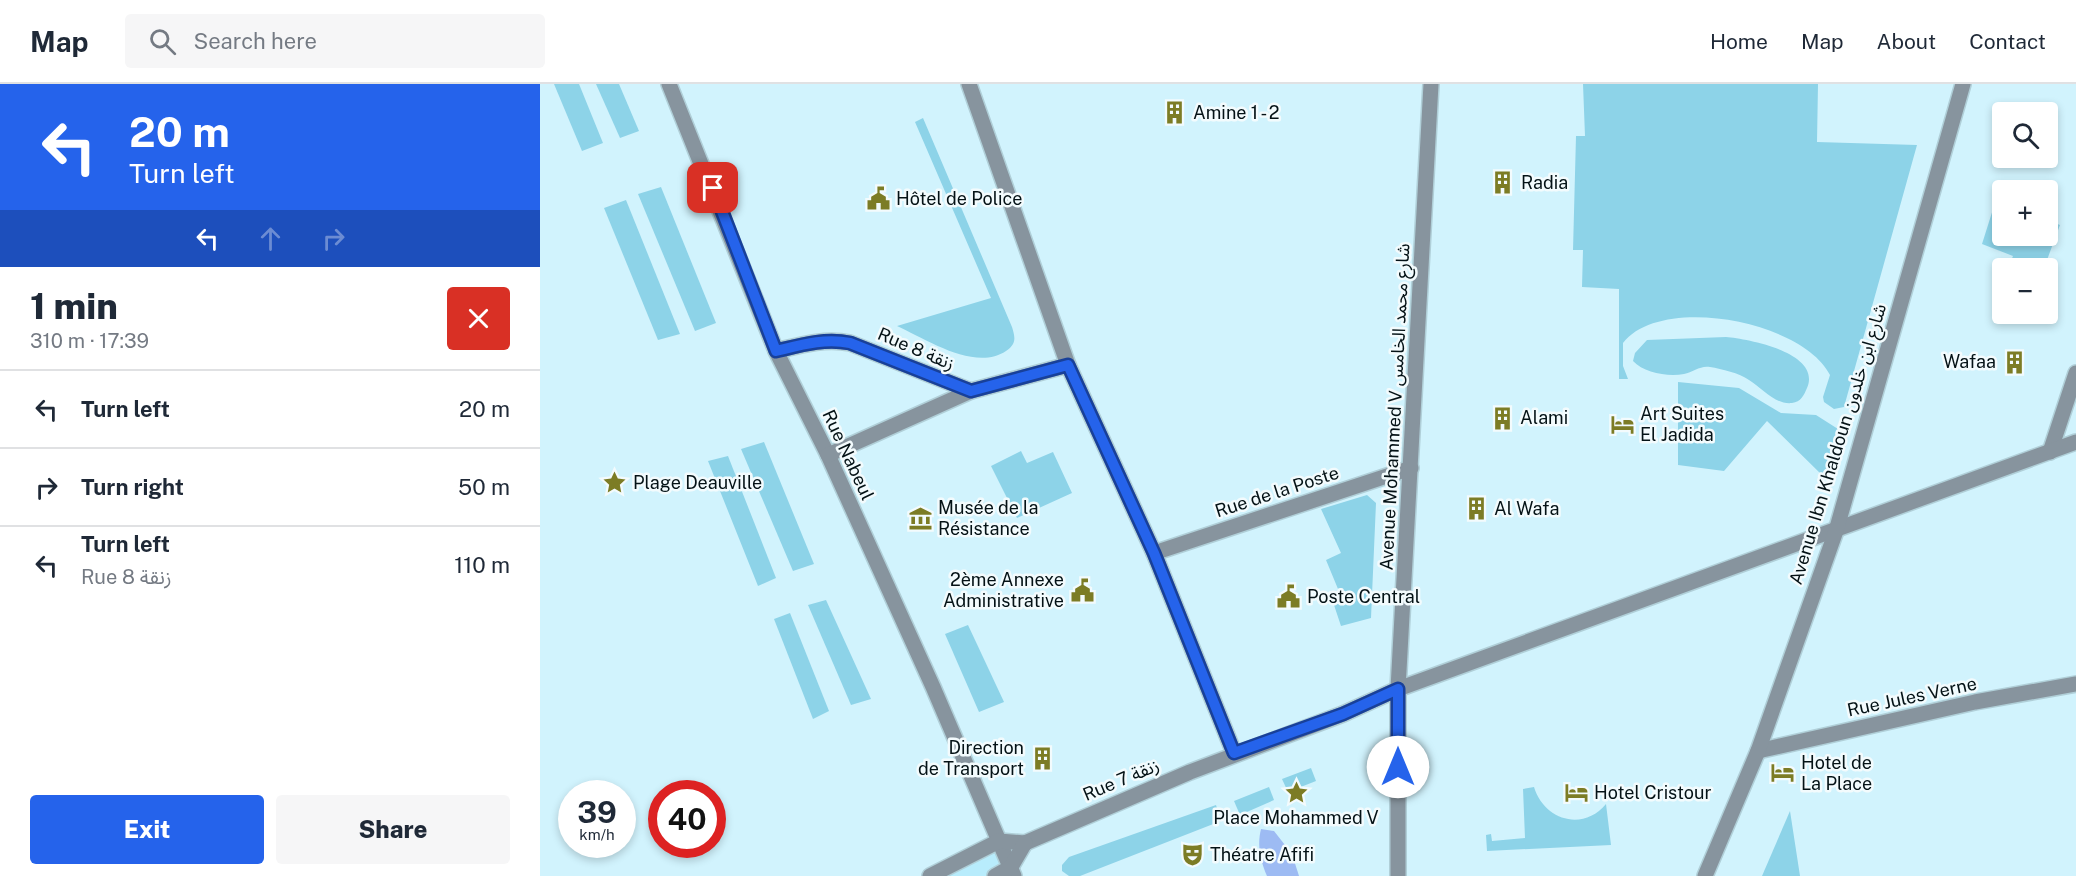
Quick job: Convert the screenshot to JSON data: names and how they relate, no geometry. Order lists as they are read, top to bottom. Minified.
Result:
{"streets":{"street":["Rue 8 زنقة","Avenue Mohammed V شارع محمد الخامس","Avenue Ibn Khaldoun شارع ابن خلدون","Rue Nabeul","Rue de la Poste","Rue Jules Verne","Rue 7 زنقة"]},"crossings":[["Rue 8 زنقة","Rue Nabeul"],["Avenue Mohammed V شارع محمد الخامس","Rue de la Poste"],["Avenue Mohammed V شارع محمد الخامس","Rue 7 زنقة"],["Avenue Ibn Khaldoun شارع ابن خلدون","Rue Jules Verne"],["Avenue Ibn Khaldoun شارع ابن خلدون","Rue 7 زنقة"]],"places":{"building":["Amine 1 - 2","Radia","Wafaa","Alami","Al Wafa","Direction de Transport"],"public building":["Hôtel de Police","2ème Annexe Administrative","Poste Central"],"hotel":["Art Suites El Jadida","Hotel de La Place","Hotel Cristour"],"place":["Plage Deauville","Place Mohammed V"],"museum":["Musée de la Résistance"],"theatre":["Théatre Afifi"]},"page":{"header":"Map","search":"Search here","nav":["Home","Map","About","Contact"],"turn":["20 m","Turn left"],"map_buttons":["+","−"],"heading":["1 min","310 m · 17:39"],"list":[{"name":"Turn left","value":"20 m"},{"name":"Turn right","value":"50 m"},{"name":"Turn left","note":"Rue 8 زنقة","value":"110 m"}],"speed":"39 km/h","limit":"40","buttons":["Exit","Share"]}}
